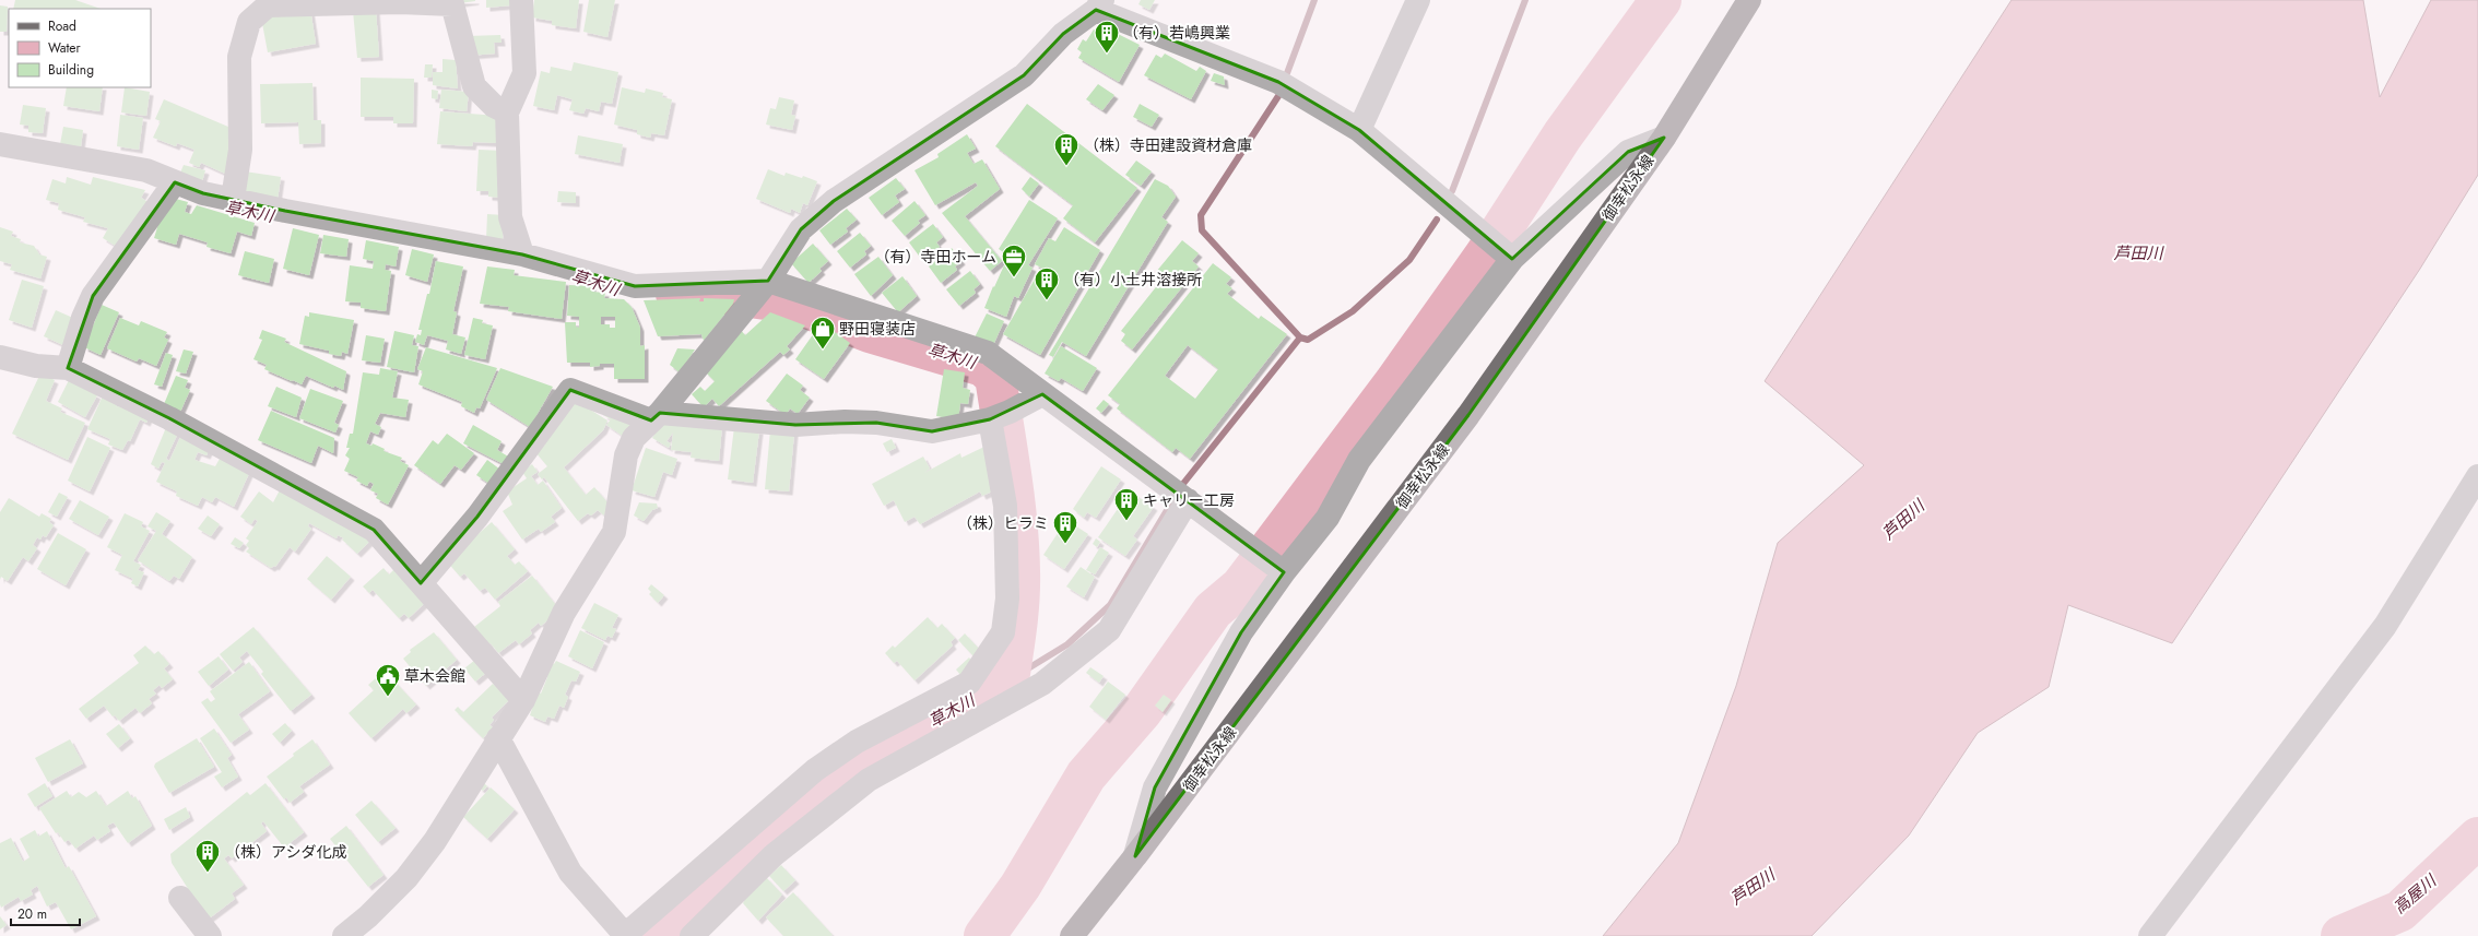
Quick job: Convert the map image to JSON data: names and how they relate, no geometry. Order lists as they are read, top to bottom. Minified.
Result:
{"streets":{"main road":["御幸松永線"]},"water":["草木川","芦田川","高屋川"],"places":{"building":["（有）若嶋興業","（株）寺田建設資材倉庫","（有）小土井溶接所","キャリー工房","（株）ヒラミ","（株）アシダ化成"],"office":["（有）寺田ホーム"],"shop":["野田寝装店"],"public building":["草木会館"]},"legend":["Road","Water","Building"],"scale_bar":"20 m"}
